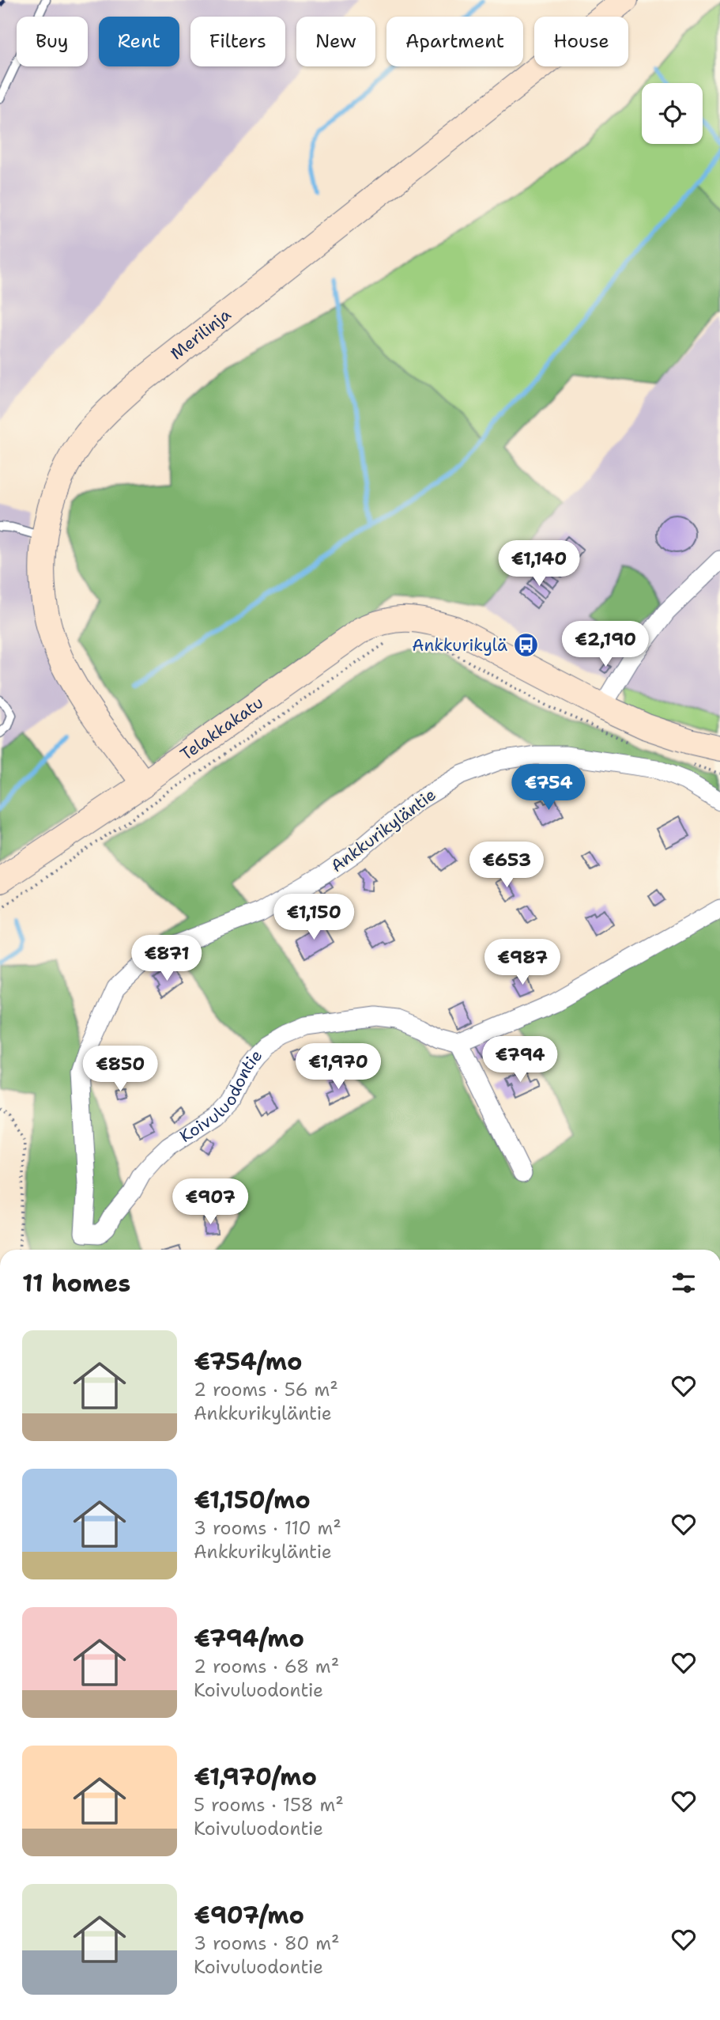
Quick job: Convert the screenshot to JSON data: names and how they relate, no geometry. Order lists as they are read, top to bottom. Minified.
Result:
{"streets":{"street":["Merilinja","Telakkakatu","Ankkurikyläntie","Koivuluodontie"]},"crossings":[["Merilinja","Telakkakatu"],["Ankkurikyläntie","Koivuluodontie"]],"places":{"bus stop":["Ankkurikylä"]},"page":{"chip":["Buy","Rent","Filters","New","Apartment","House"],"price":["€1,140","€2,190","€754","€653","€1,150","€871","€987","€794","€1,970","€850","€907"],"heading":"11 homes","list":[{"name":"€754/mo","note":"2 rooms · 56 m² · Ankkurikyläntie"},{"name":"€1,150/mo","note":"3 rooms · 110 m² · Ankkurikyläntie"},{"name":"€794/mo","note":"2 rooms · 68 m² · Koivuluodontie"},{"name":"€1,970/mo","note":"5 rooms · 158 m² · Koivuluodontie"},{"name":"€907/mo","note":"3 rooms · 80 m² · Koivuluodontie"}]}}
